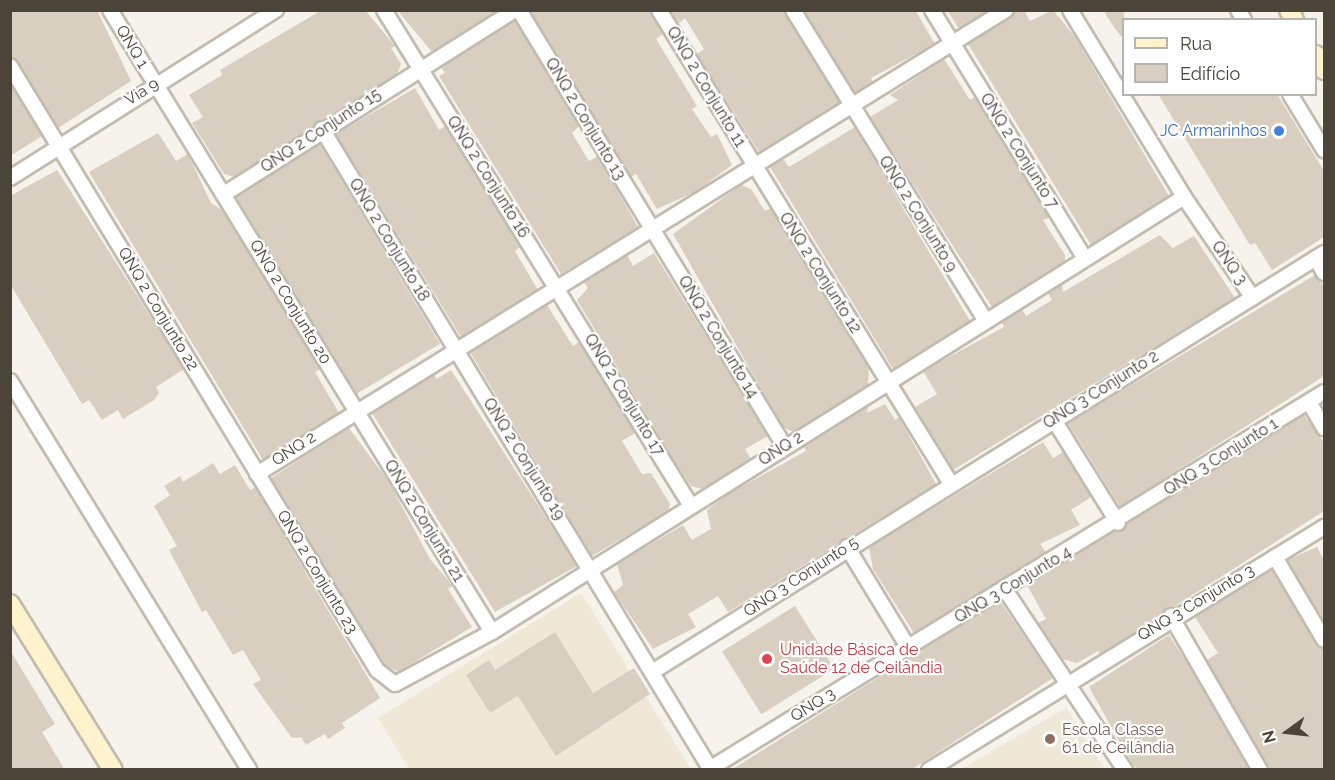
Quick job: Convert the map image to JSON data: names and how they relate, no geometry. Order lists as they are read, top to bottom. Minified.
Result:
{"streets":{"street":["QNQ 1","QNQ 2 Conjunto 11","Via 9","QNQ 2 Conjunto 13","QNQ 2 Conjunto 15","QNQ 2 Conjunto 7","QNQ 2 Conjunto 16","QNQ 2 Conjunto 9","QNQ 2 Conjunto 18","QNQ 3","QNQ 2 Conjunto 12","QNQ 2 Conjunto 20","QNQ 2 Conjunto 22","QNQ 2 Conjunto 14","QNQ 3 Conjunto 2","QNQ 2 Conjunto 17","QNQ 2","QNQ 3 Conjunto 1","QNQ 2 Conjunto 19","QNQ 2 Conjunto 21","QNQ 2 Conjunto 23","QNQ 3 Conjunto 5","QNQ 3 Conjunto 4","QNQ 3 Conjunto 3"]},"crossings":[["QNQ 1","Via 9"],["QNQ 2 Conjunto 11","QNQ 2 Conjunto 12"],["QNQ 2 Conjunto 11","QNQ 2"],["Via 9","QNQ 2 Conjunto 22"],["QNQ 2 Conjunto 13","QNQ 2 Conjunto 15"],["QNQ 2 Conjunto 13","QNQ 2 Conjunto 14"],["QNQ 2 Conjunto 13","QNQ 2"],["QNQ 2 Conjunto 15","QNQ 2 Conjunto 16"],["QNQ 2 Conjunto 15","QNQ 2 Conjunto 18"],["QNQ 2 Conjunto 15","QNQ 2 Conjunto 20"],["QNQ 2 Conjunto 7","QNQ 2"],["QNQ 2 Conjunto 16","QNQ 2 Conjunto 17"],["QNQ 2 Conjunto 16","QNQ 2"],["QNQ 2 Conjunto 9","QNQ 2"],["QNQ 2 Conjunto 18","QNQ 2"],["QNQ 2 Conjunto 18","QNQ 2 Conjunto 19"],["QNQ 3","QNQ 3 Conjunto 2"],["QNQ 3","QNQ 2"],["QNQ 3","QNQ 2 Conjunto 19"],["QNQ 3","QNQ 3 Conjunto 5"],["QNQ 3","QNQ 3 Conjunto 4"],["QNQ 2 Conjunto 12","QNQ 2"],["QNQ 2 Conjunto 20","QNQ 2"],["QNQ 2 Conjunto 20","QNQ 2 Conjunto 21"],["QNQ 2 Conjunto 22","QNQ 2"],["QNQ 2 Conjunto 22","QNQ 2 Conjunto 23"],["QNQ 2 Conjunto 14","QNQ 2"],["QNQ 3 Conjunto 2","QNQ 3 Conjunto 5"],["QNQ 2 Conjunto 17","QNQ 2"],["QNQ 2","QNQ 2 Conjunto 19"],["QNQ 2","QNQ 2 Conjunto 21"],["QNQ 2","QNQ 2 Conjunto 23"],["QNQ 3 Conjunto 1","QNQ 3 Conjunto 4"]],"places":["JC Armarinhos","Unidade Básica de Saúde 12 de Ceilândia","Escola Classe 61 de Ceilândia"],"legend":["Rua","Edifício"],"north":"left"}
